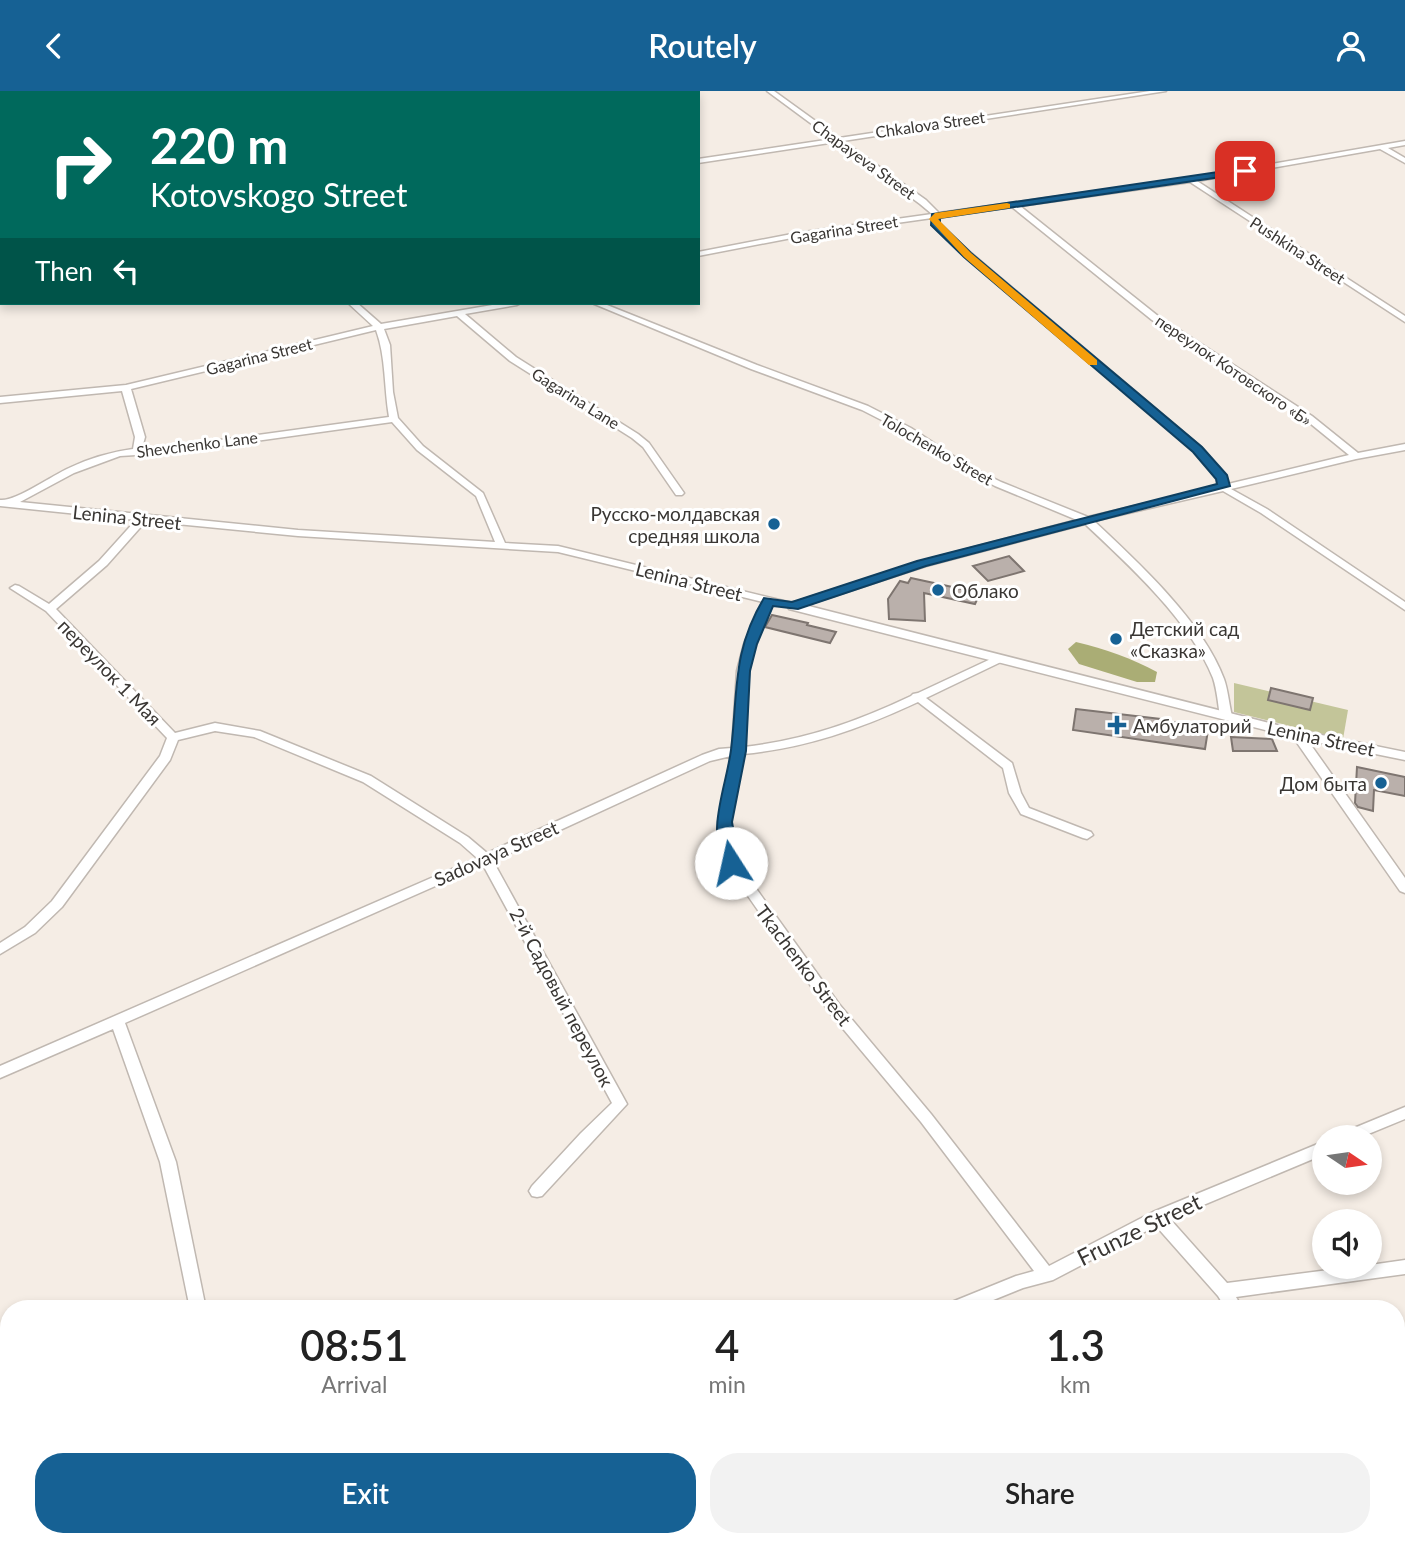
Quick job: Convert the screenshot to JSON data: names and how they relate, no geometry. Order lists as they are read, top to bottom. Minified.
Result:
{"streets":{"street":["Chkalova Street","Chapayeva Street","Gagarina Street","Pushkina Street","переулок Котовского «Б»","Gagarina Lane","Shevchenko Lane","Tolochenko Street","Lenina Street","переулок 1 Мая","Sadovaya Street","Tkachenko Street","2-й Садовый переулок","Frunze Street"]},"crossings":[["Chkalova Street","Chapayeva Street"],["Chapayeva Street","Gagarina Street"],["Gagarina Street","Pushkina Street"],["Gagarina Street","переулок Котовского «Б»"],["Gagarina Street","Gagarina Lane"],["Shevchenko Lane","Lenina Street"],["Tolochenko Street","Lenina Street"],["Lenina Street","переулок 1 Мая"],["Lenina Street","Sadovaya Street"],["Lenina Street","Tkachenko Street"],["переулок 1 Мая","Sadovaya Street"],["переулок 1 Мая","2-й Садовый переулок"],["Sadovaya Street","Tkachenko Street"],["Sadovaya Street","2-й Садовый переулок"],["Tkachenko Street","Frunze Street"]],"places":{"other":["Русско-молдавская средняя школа","Облако","Детский сад «Сказка»","Дом быта"],"health":["Амбулаторий"]},"north":"right","page":{"header":"Routely","turn":["220 m","Kotovskogo Street"],"then":"Then","eta":["08:51","Arrival","4","min","1.3","km"],"buttons":["Exit","Share"]}}
